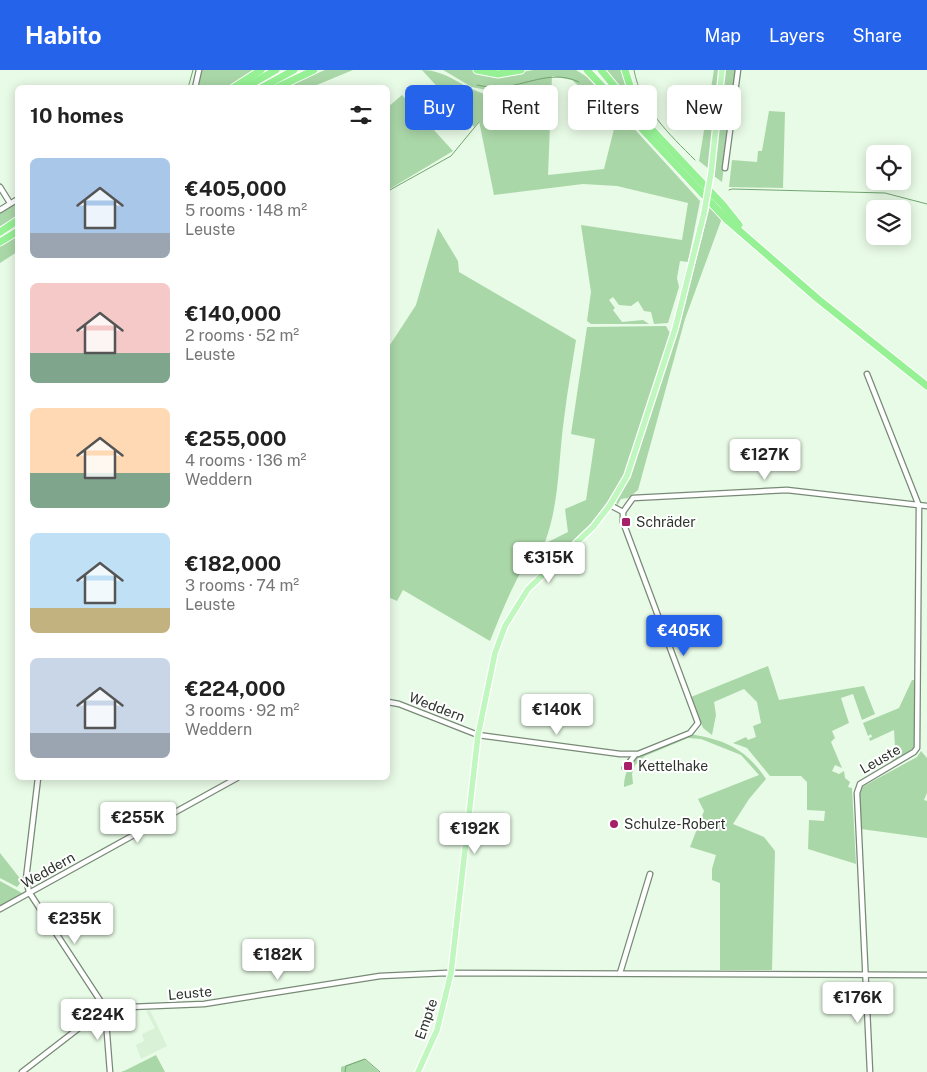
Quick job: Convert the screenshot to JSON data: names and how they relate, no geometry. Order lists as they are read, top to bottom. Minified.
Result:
{"streets":{"main road":["Empte"],"street":["Weddern","Leuste"]},"crossings":[["Weddern","Empte"],["Leuste","Empte"]],"places":{"transit":["Schräder","Kettelhake"],"other":["Schulze-Robert"]},"page":{"header":"Habito","nav":["Map","Layers","Share"],"chip":["Buy","Rent","Filters","New"],"heading":"10 homes","list":[{"name":"€405,000","note":"5 rooms · 148 m² · Leuste"},{"name":"€140,000","note":"2 rooms · 52 m² · Leuste"},{"name":"€255,000","note":"4 rooms · 136 m² · Weddern"},{"name":"€182,000","note":"3 rooms · 74 m² · Leuste"},{"name":"€224,000","note":"3 rooms · 92 m² · Weddern"}],"price":["€127K","€315K","€405K","€140K","€255K","€192K","€235K","€182K","€176K","€224K"]}}
